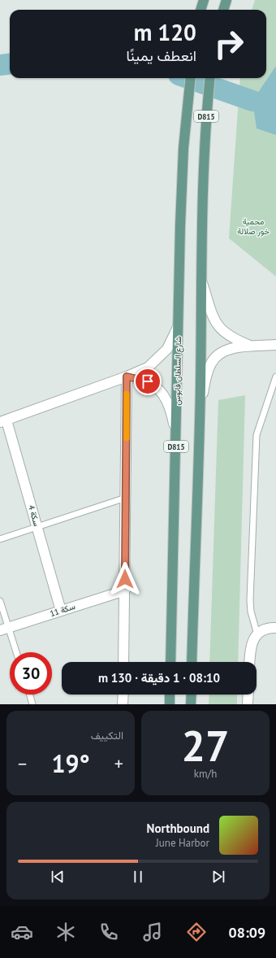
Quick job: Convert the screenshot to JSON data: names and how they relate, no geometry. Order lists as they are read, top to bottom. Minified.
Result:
{"streets":{"main road":["D815","شارع السلطان قابوس"],"street":["سكة 4","سكة 11"]},"crossings":[["سكة 4","سكة 11"]],"parks":["محمية خور صلالة"],"page":{"turn":["120 m","انعطف يمينًا"],"limit":"30","trip":"08:10 · 1 دقيقة · 130 m","tile":[["27","km/h"],"التكييف"],"heat":["−","19°","+"],"song":["Northbound","June Harbor"],"tabs":"08:09"}}
